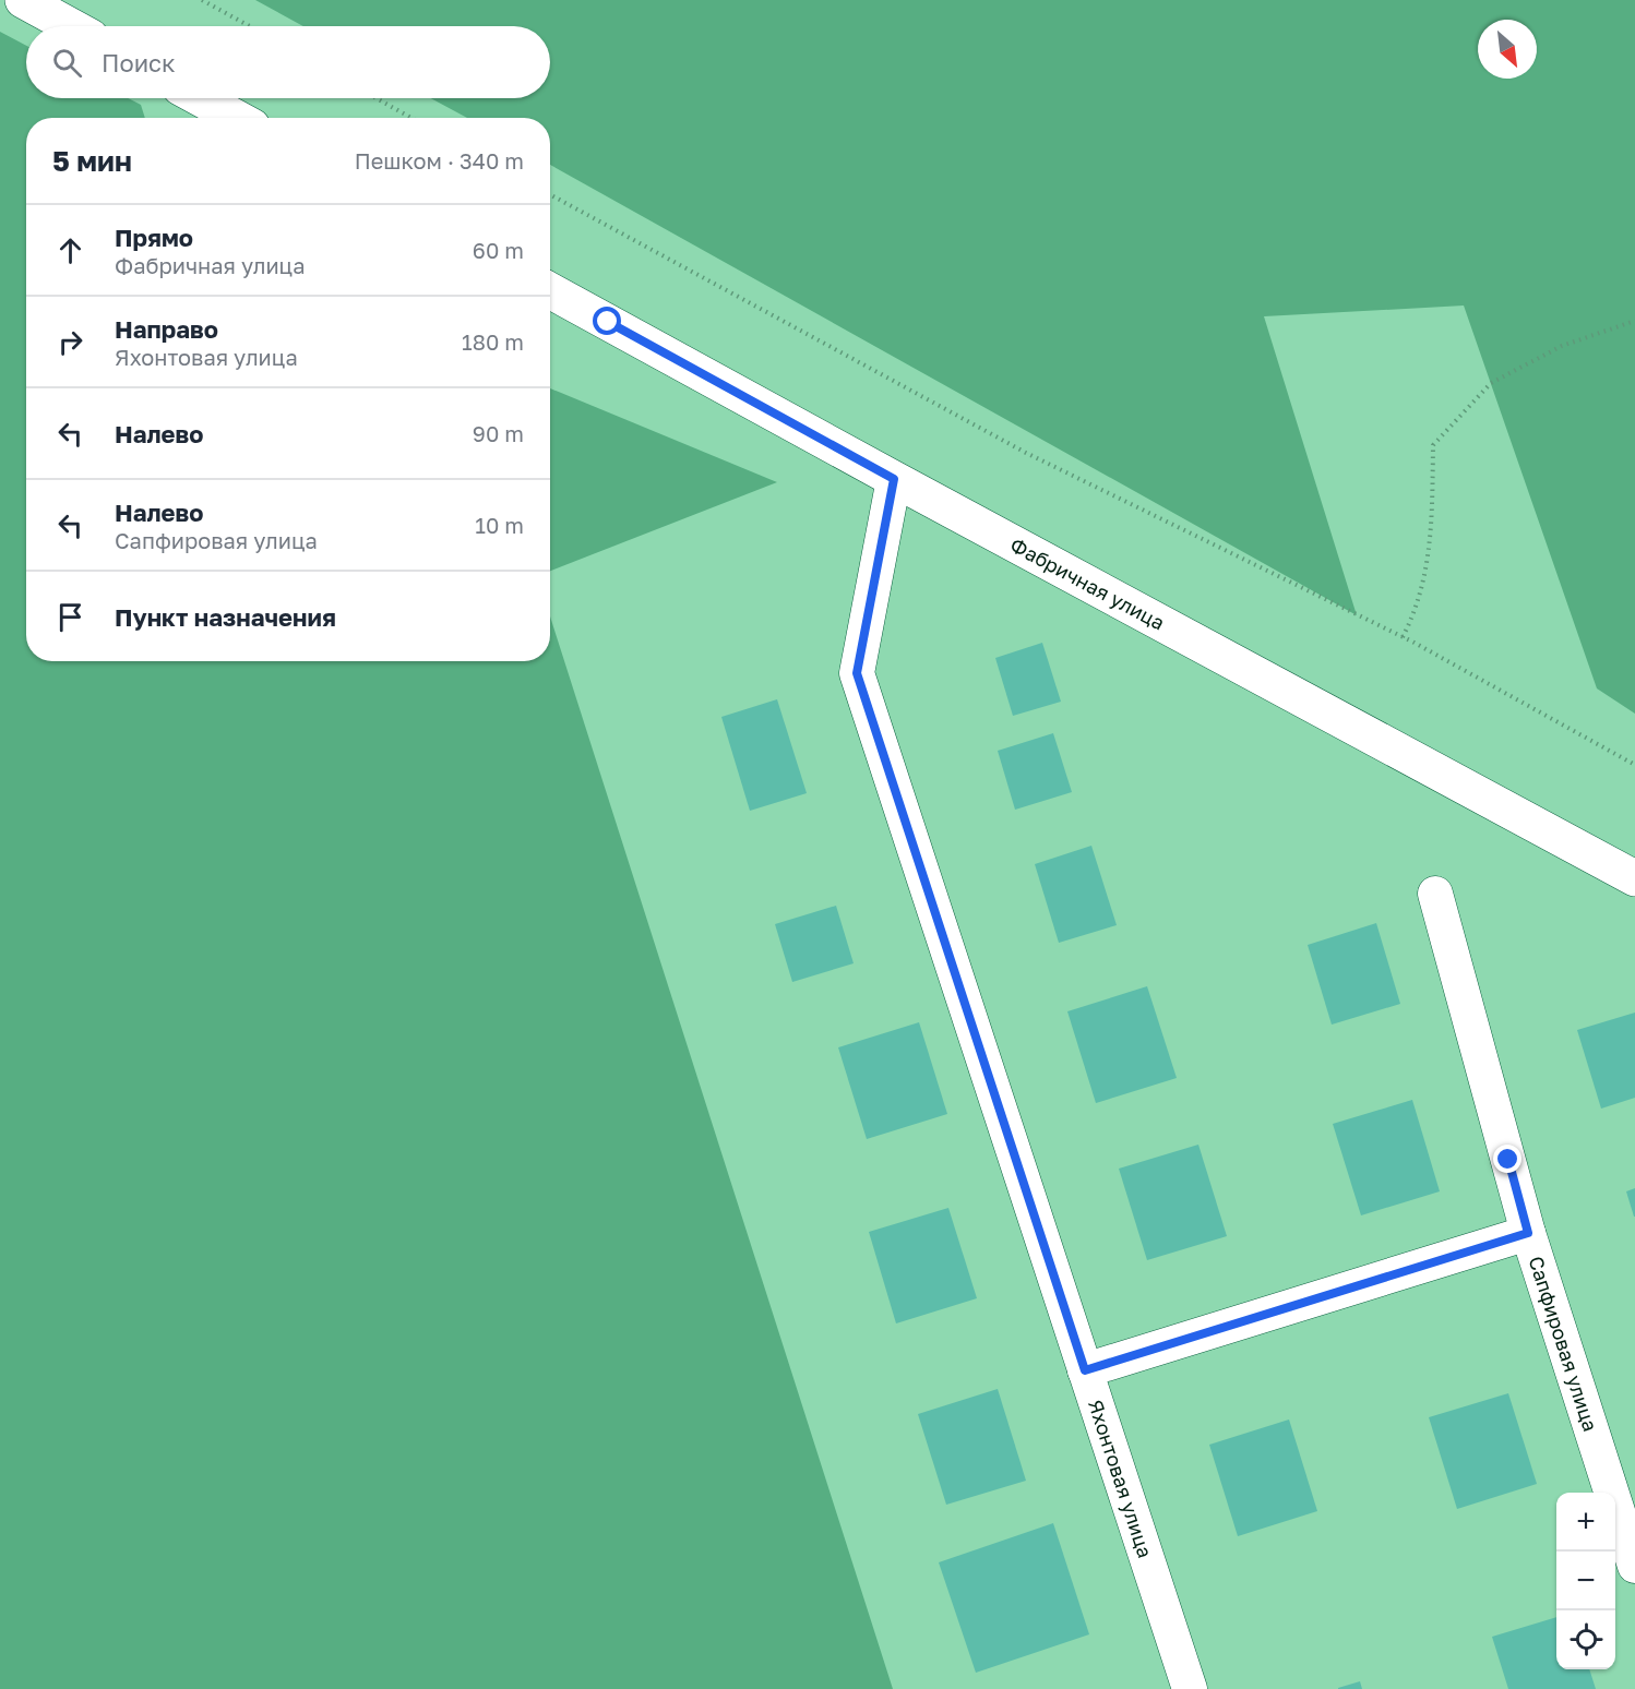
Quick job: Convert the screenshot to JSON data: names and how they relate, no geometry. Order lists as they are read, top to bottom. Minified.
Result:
{"streets":{"street":["Фабричная улица","Сапфировая улица","Яхонтовая улица"]},"crossings":[["Фабричная улица","Яхонтовая улица"]],"north":"bottom right","page":{"search":"Поиск","heading":["5 мин","Пешком · 340 m"],"list":[["Прямо","Фабричная улица","60 m"],["Направо","Яхонтовая улица","180 m"],["Налево","90 m"],["Налево","Сапфировая улица","10 m"],"Пункт назначения"],"map_buttons":["+","−"]}}
